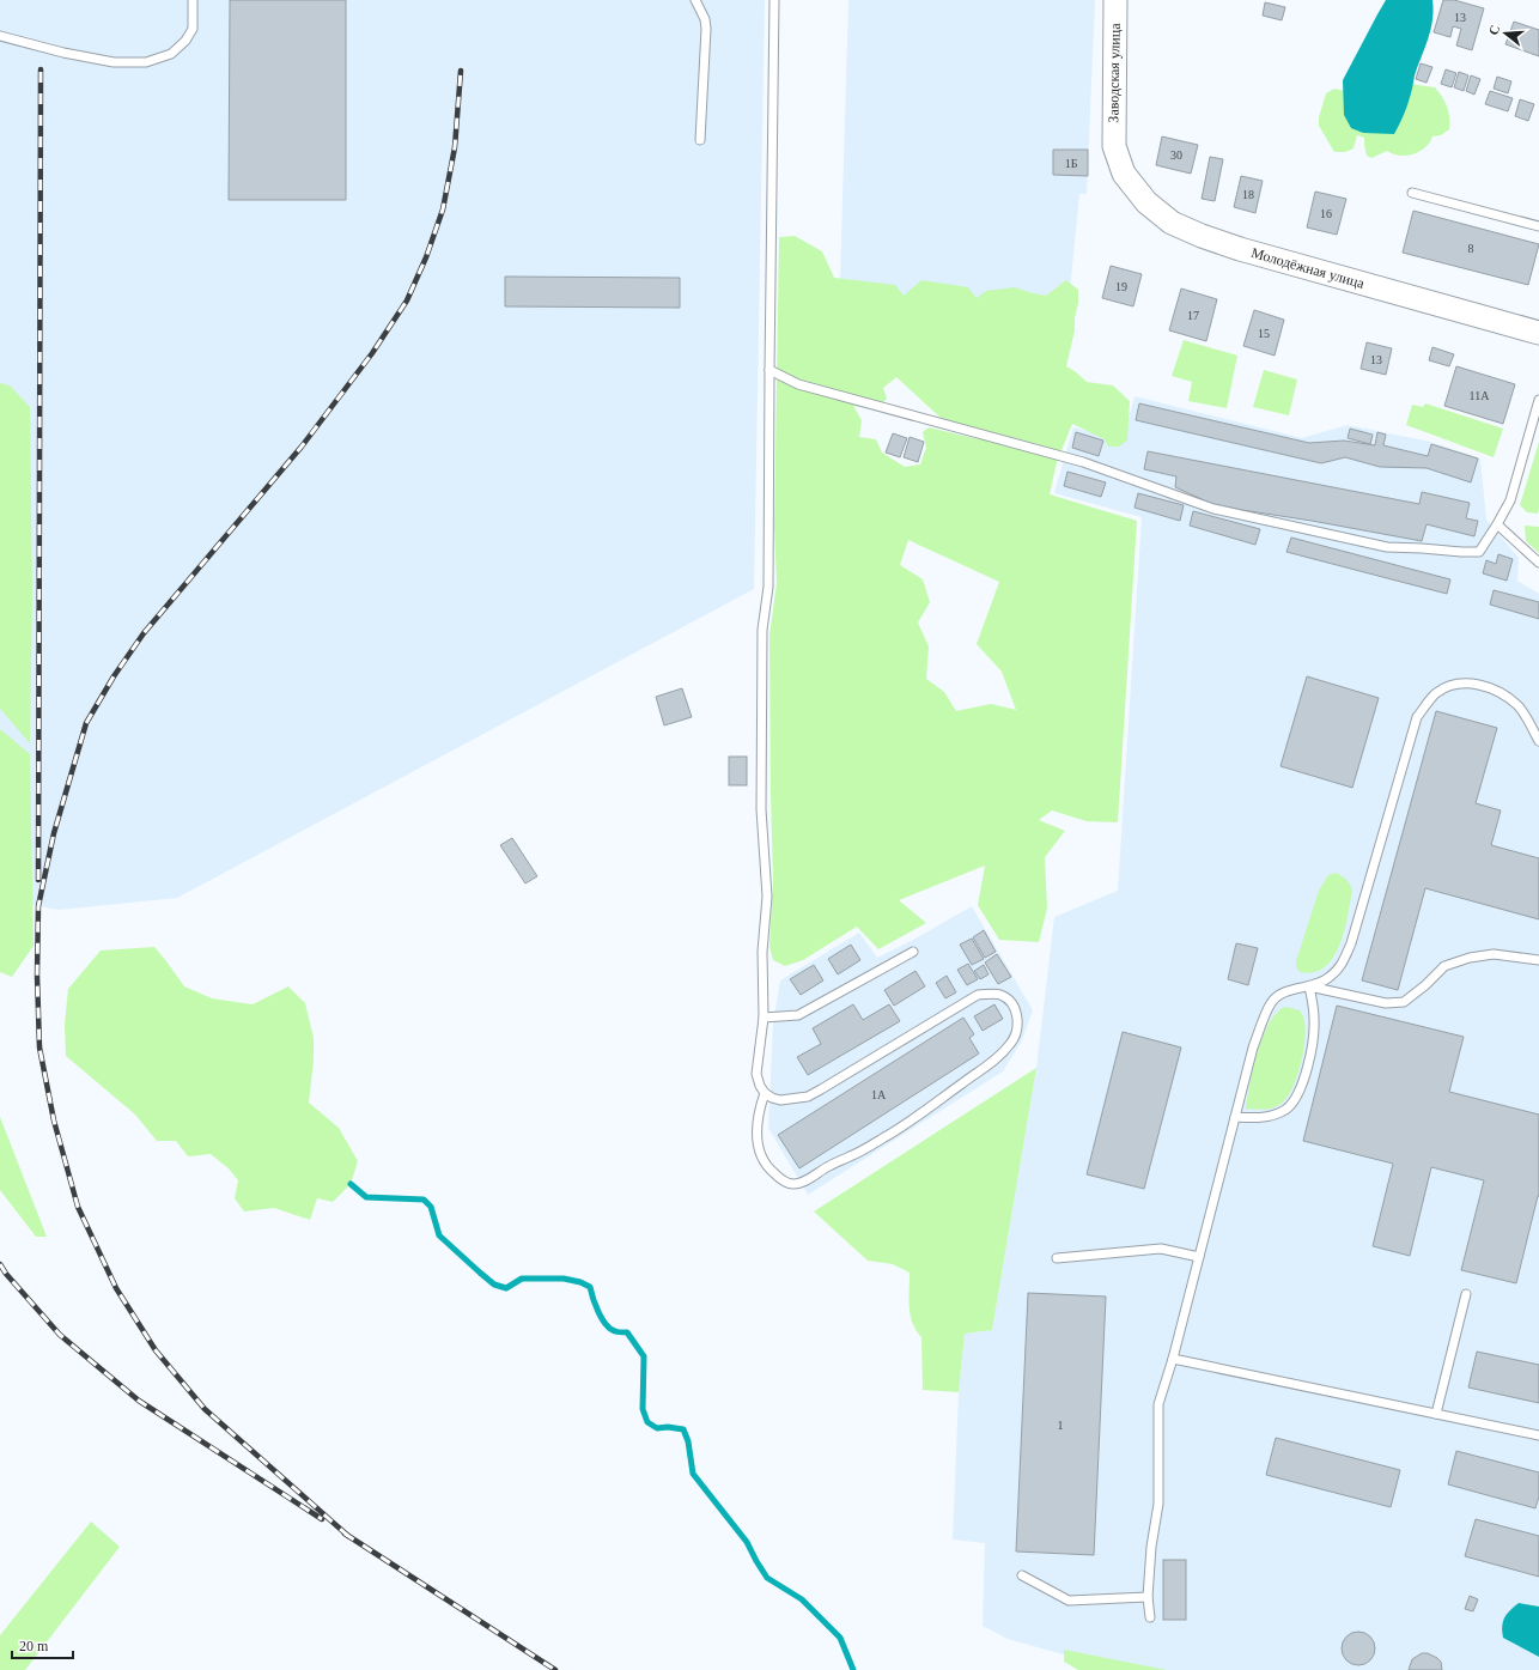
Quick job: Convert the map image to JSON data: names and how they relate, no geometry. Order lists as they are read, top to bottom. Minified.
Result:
{"streets":{"street":["Заводская улица","Молодёжная улица"]},"crossings":[["Заводская улица","Молодёжная улица"]],"house_numbers":["13","30","1Б","18","16","8","19","17","15","13","11А","1А","1"],"scale_bar":"20 m","north":"left"}
